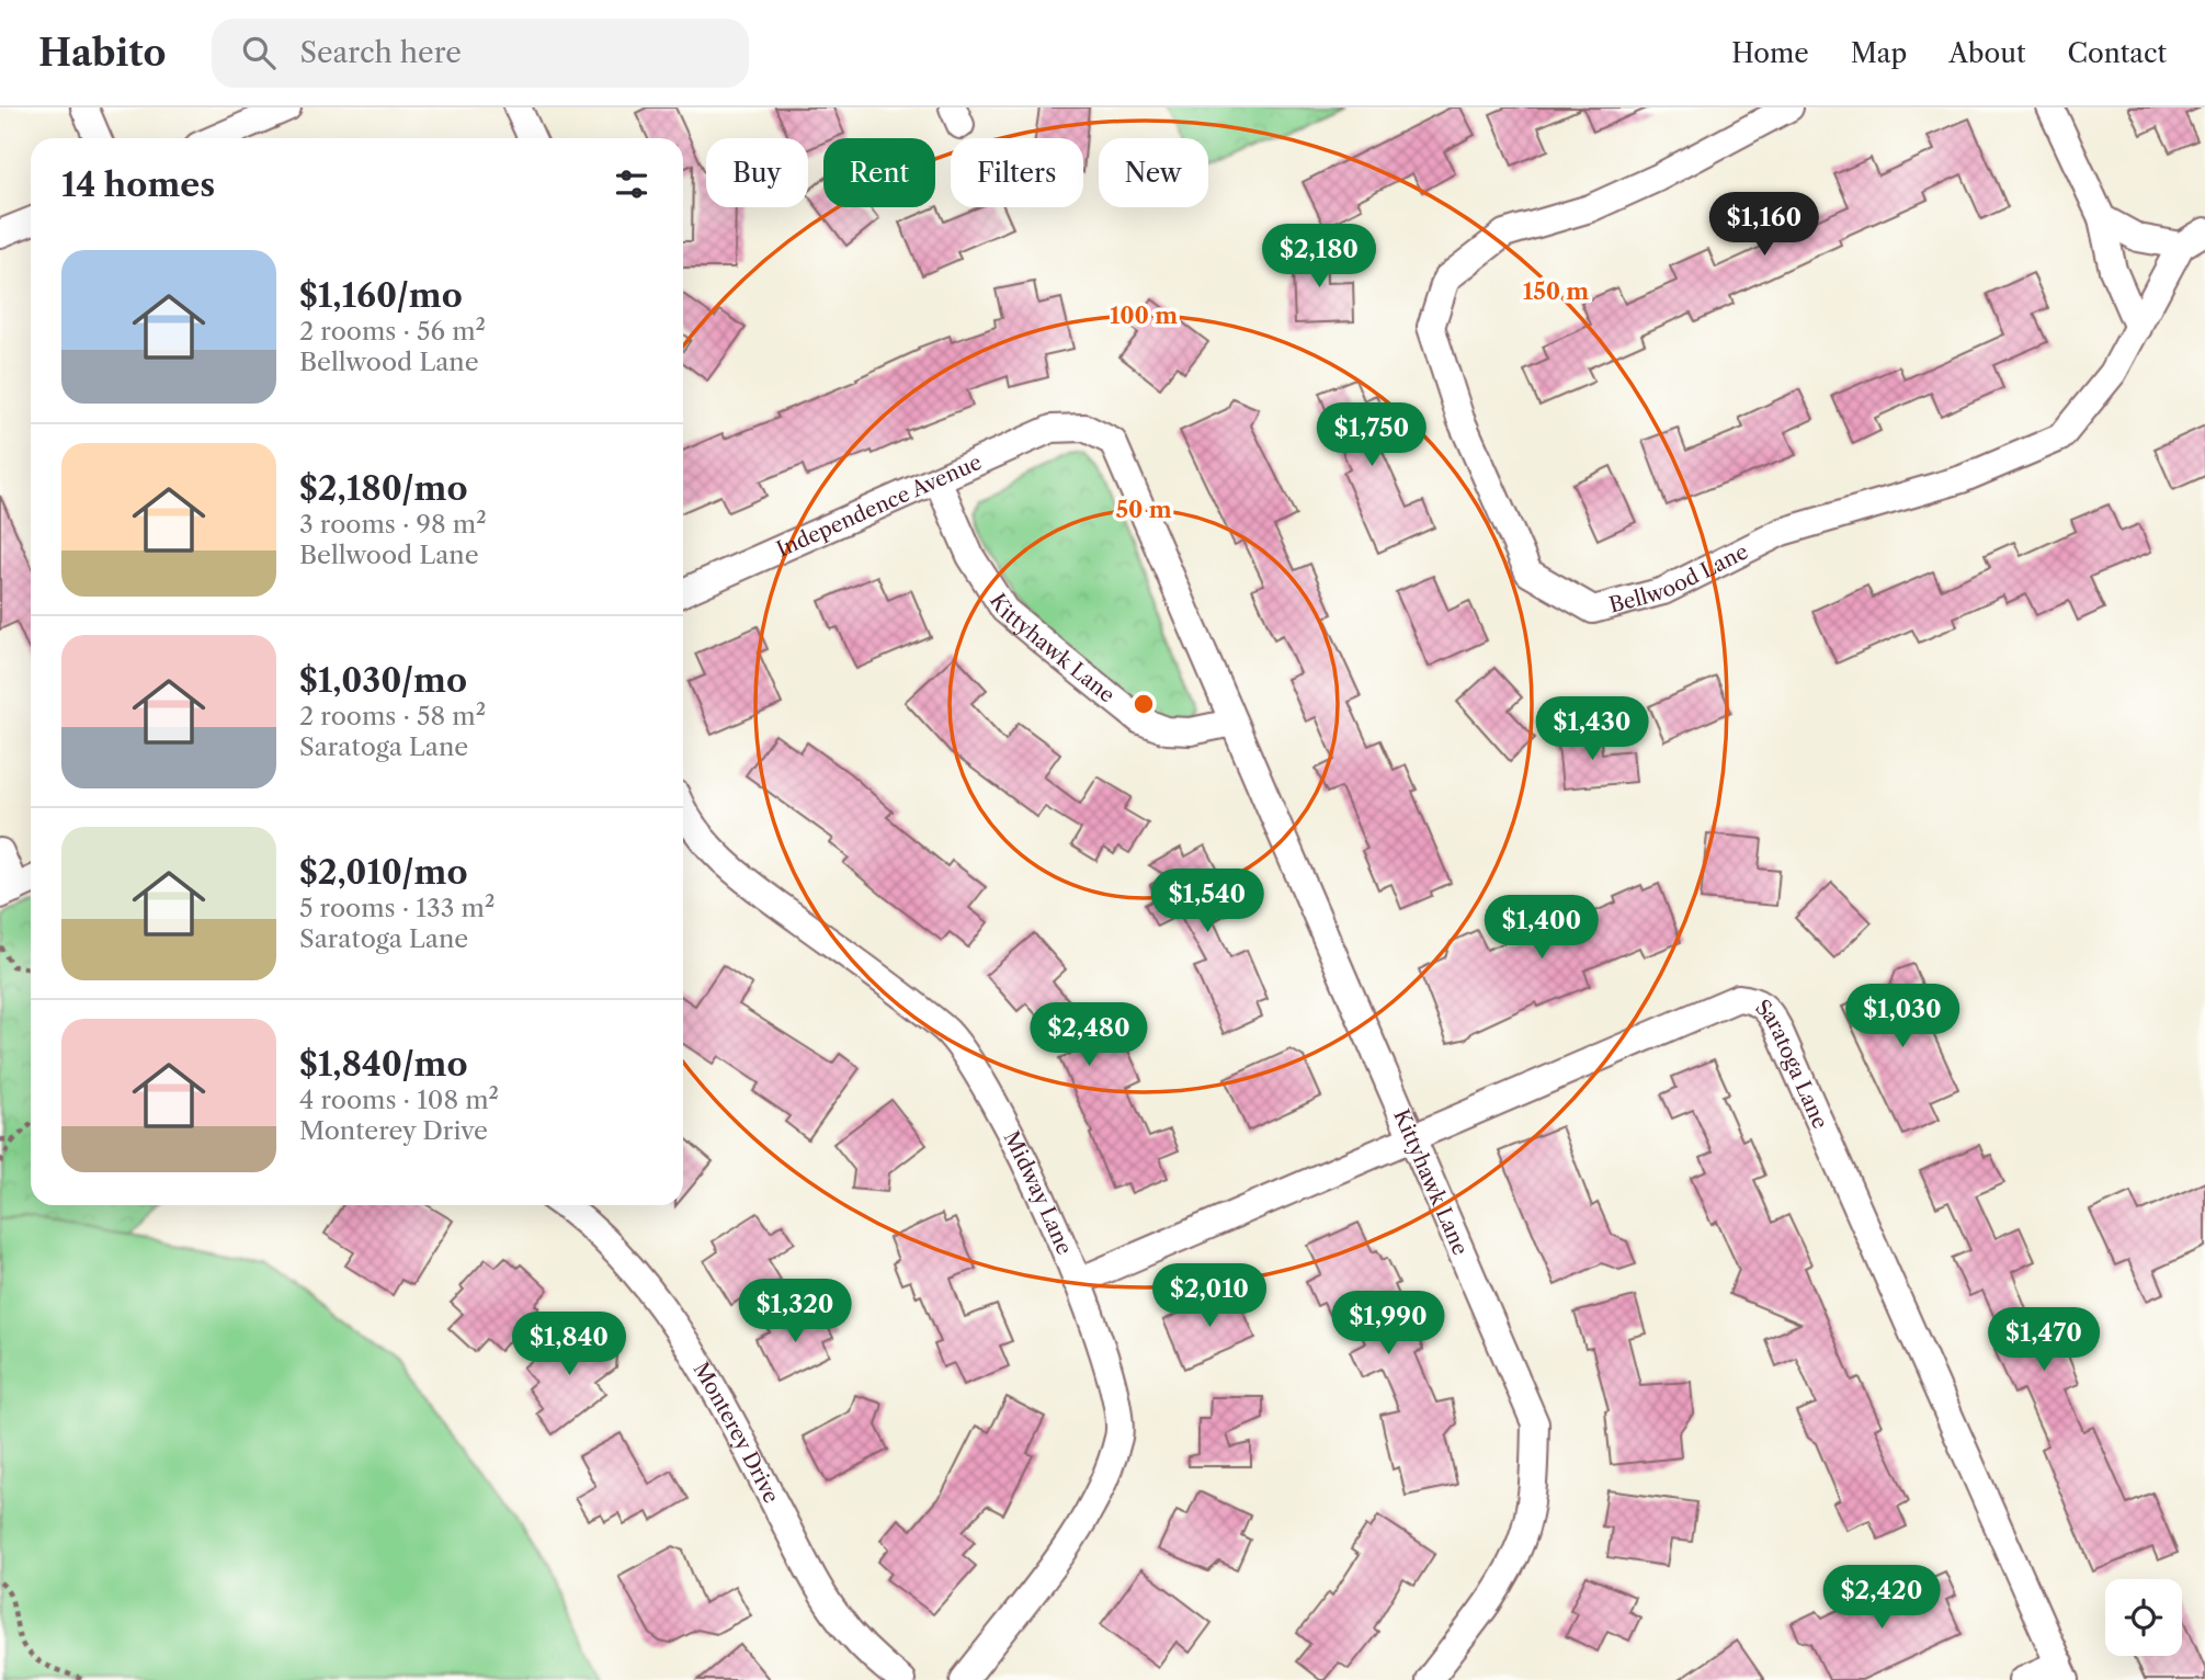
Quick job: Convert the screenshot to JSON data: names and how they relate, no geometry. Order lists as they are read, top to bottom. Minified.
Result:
{"streets":{"street":["Independence Avenue","Bellwood Lane","Kittyhawk Lane","Saratoga Lane","Midway Lane","Monterey Drive"]},"crossings":[["Independence Avenue","Kittyhawk Lane"],["Kittyhawk Lane","Saratoga Lane"],["Saratoga Lane","Midway Lane"]],"page":{"header":"Habito","search":"Search here","nav":["Home","Map","About","Contact"],"chip":["Buy","Rent","Filters","New"],"heading":"14 homes","price":["$1,160","$2,180","$1,750","$1,430","$1,540","$1,400","$1,030","$2,480","$2,010","$1,320","$1,990","$1,470","$1,840","$2,420"],"list":[{"name":"$1,160/mo","note":"2 rooms · 56 m² · Bellwood Lane"},{"name":"$2,180/mo","note":"3 rooms · 98 m² · Bellwood Lane"},{"name":"$1,030/mo","note":"2 rooms · 58 m² · Saratoga Lane"},{"name":"$2,010/mo","note":"5 rooms · 133 m² · Saratoga Lane"},{"name":"$1,840/mo","note":"4 rooms · 108 m² · Monterey Drive"}]},"rings":["150 m","100 m","50 m"]}
